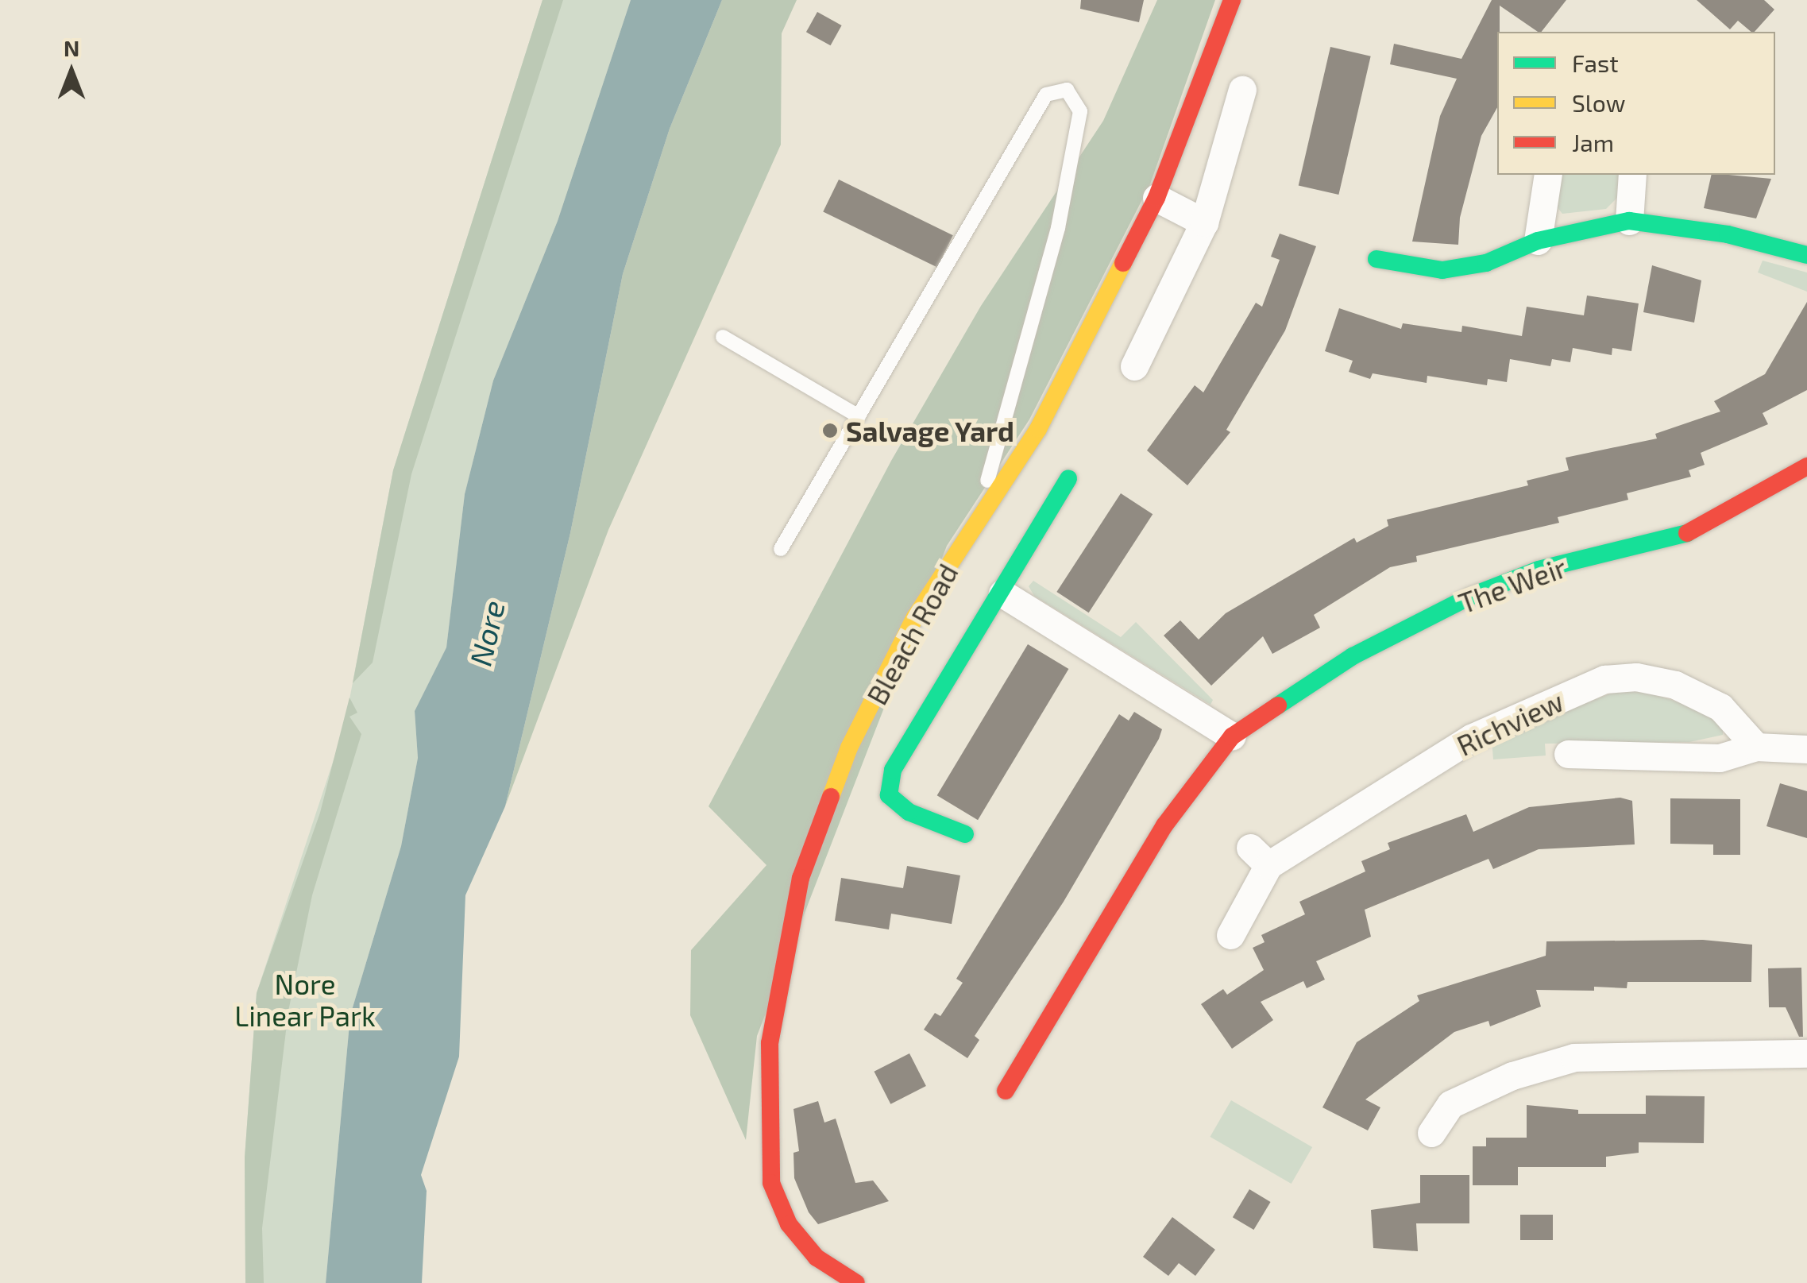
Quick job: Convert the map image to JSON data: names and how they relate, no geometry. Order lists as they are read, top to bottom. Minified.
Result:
{"streets":{"street":["The Weir","Bleach Road","Richview"]},"water":["Nore"],"parks":["Nore Linear Park"],"places":["Salvage Yard"],"legend":["Fast","Slow","Jam"],"north":"top"}
